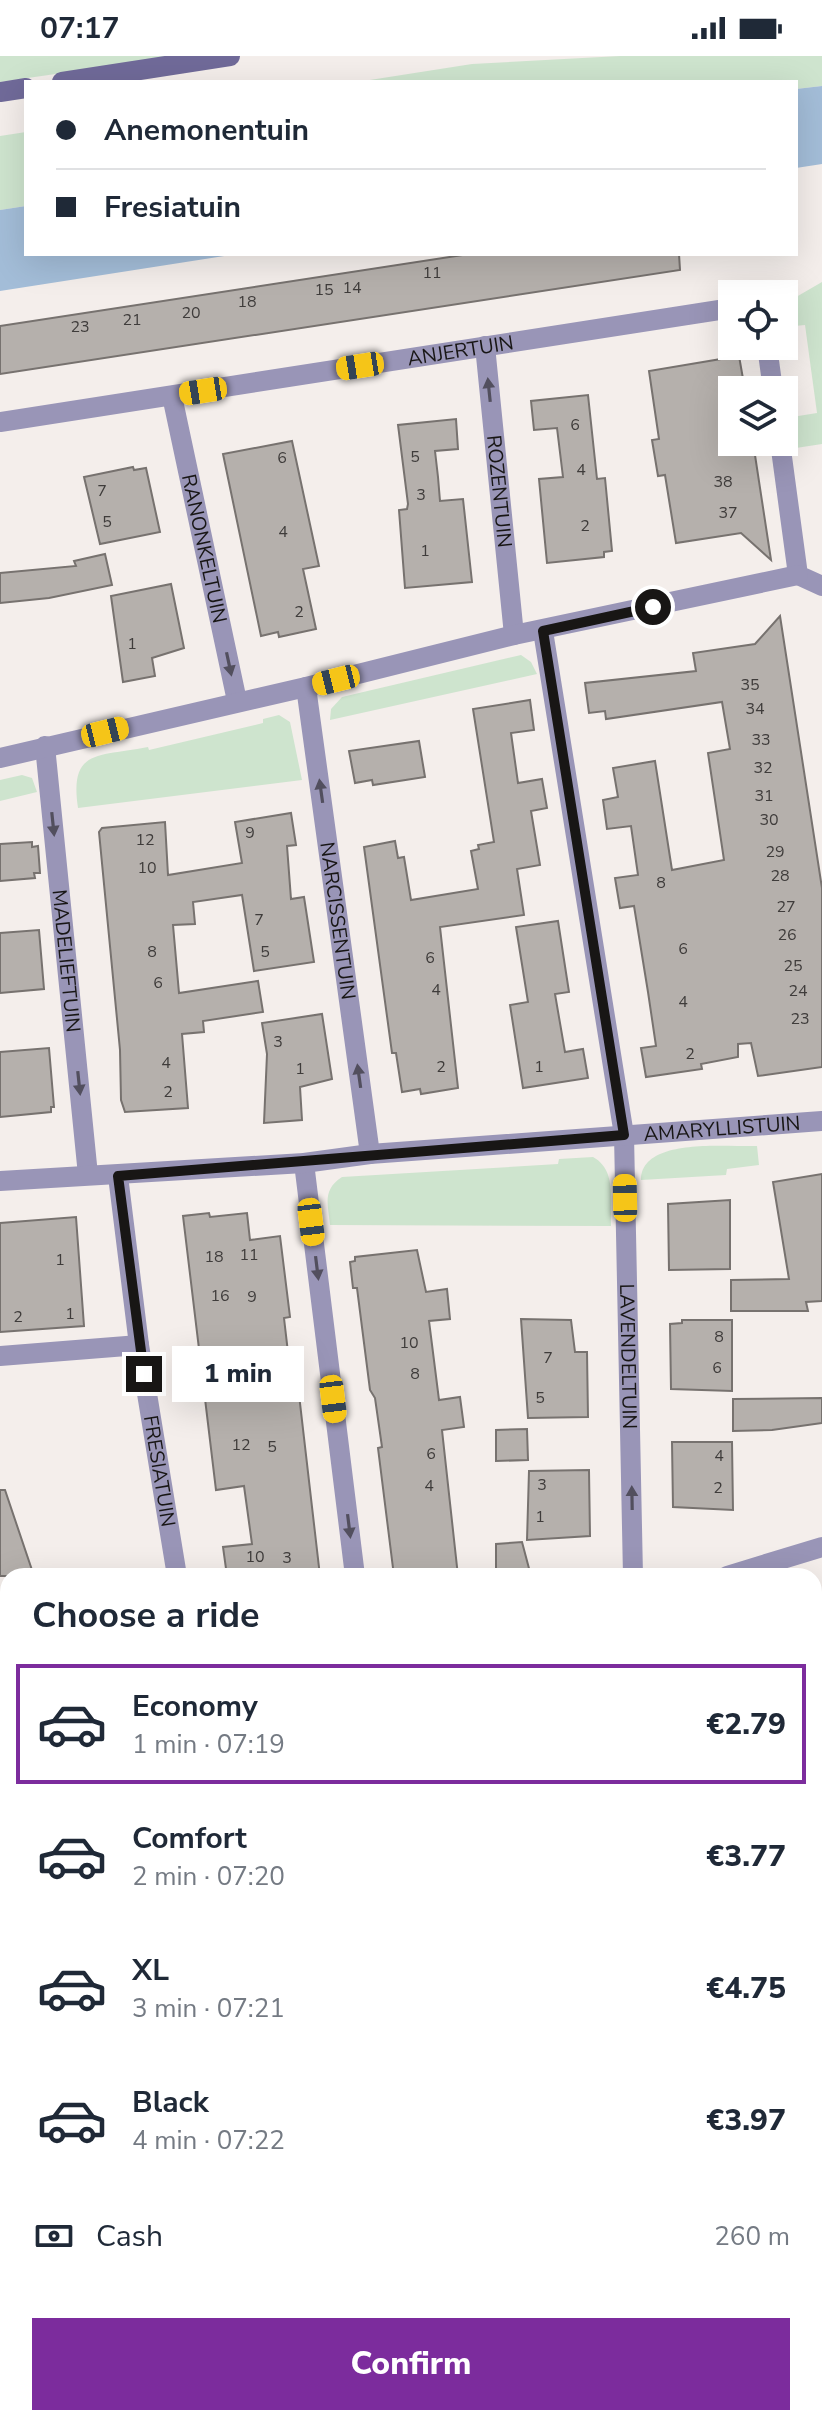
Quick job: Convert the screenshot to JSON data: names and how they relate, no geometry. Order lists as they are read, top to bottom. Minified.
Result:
{"streets":{"street":["ANJERTUIN","ROZENTUIN","RANONKELTUIN","NARCISSENTUIN","MADELIEFTUIN","AMARYLLISTUIN","LAVENDELTUIN","FRESIATUIN"]},"crossings":[["ANJERTUIN","ROZENTUIN"],["ANJERTUIN","RANONKELTUIN"],["NARCISSENTUIN","AMARYLLISTUIN"],["MADELIEFTUIN","AMARYLLISTUIN"],["AMARYLLISTUIN","LAVENDELTUIN"],["AMARYLLISTUIN","FRESIATUIN"]],"one_way":["ROZENTUIN","RANONKELTUIN","NARCISSENTUIN","MADELIEFTUIN","LAVENDELTUIN"],"house_numbers":["11","14","15","18","20","21","23","6","5","6","4","38","7","3","37","5","2","4","1","2","1","35","34","33","32","31","30","9","12","29","10","28","8","27","7","26","6","8","5","6","25","6","4","24","4","23","3","2","4","2","1","1","2","11","18","1","16","9","1","2","8","10","7","6","8","5","12","5","6","4","3","4","2","1","10","3"],"page":{"status":"07:17","banner":["Anemonentuin","Fresiatuin"],"bubble":"1 min","heading":"Choose a ride","list":[{"name":"Economy","note":"1 min · 07:19","value":"€2.79"},{"name":"Comfort","note":"2 min · 07:20","value":"€3.77"},{"name":"XL","note":"3 min · 07:21","value":"€4.75"},{"name":"Black","note":"4 min · 07:22","value":"€3.97"}],"pay":["Cash","260 m"],"buttons":"Confirm"}}
